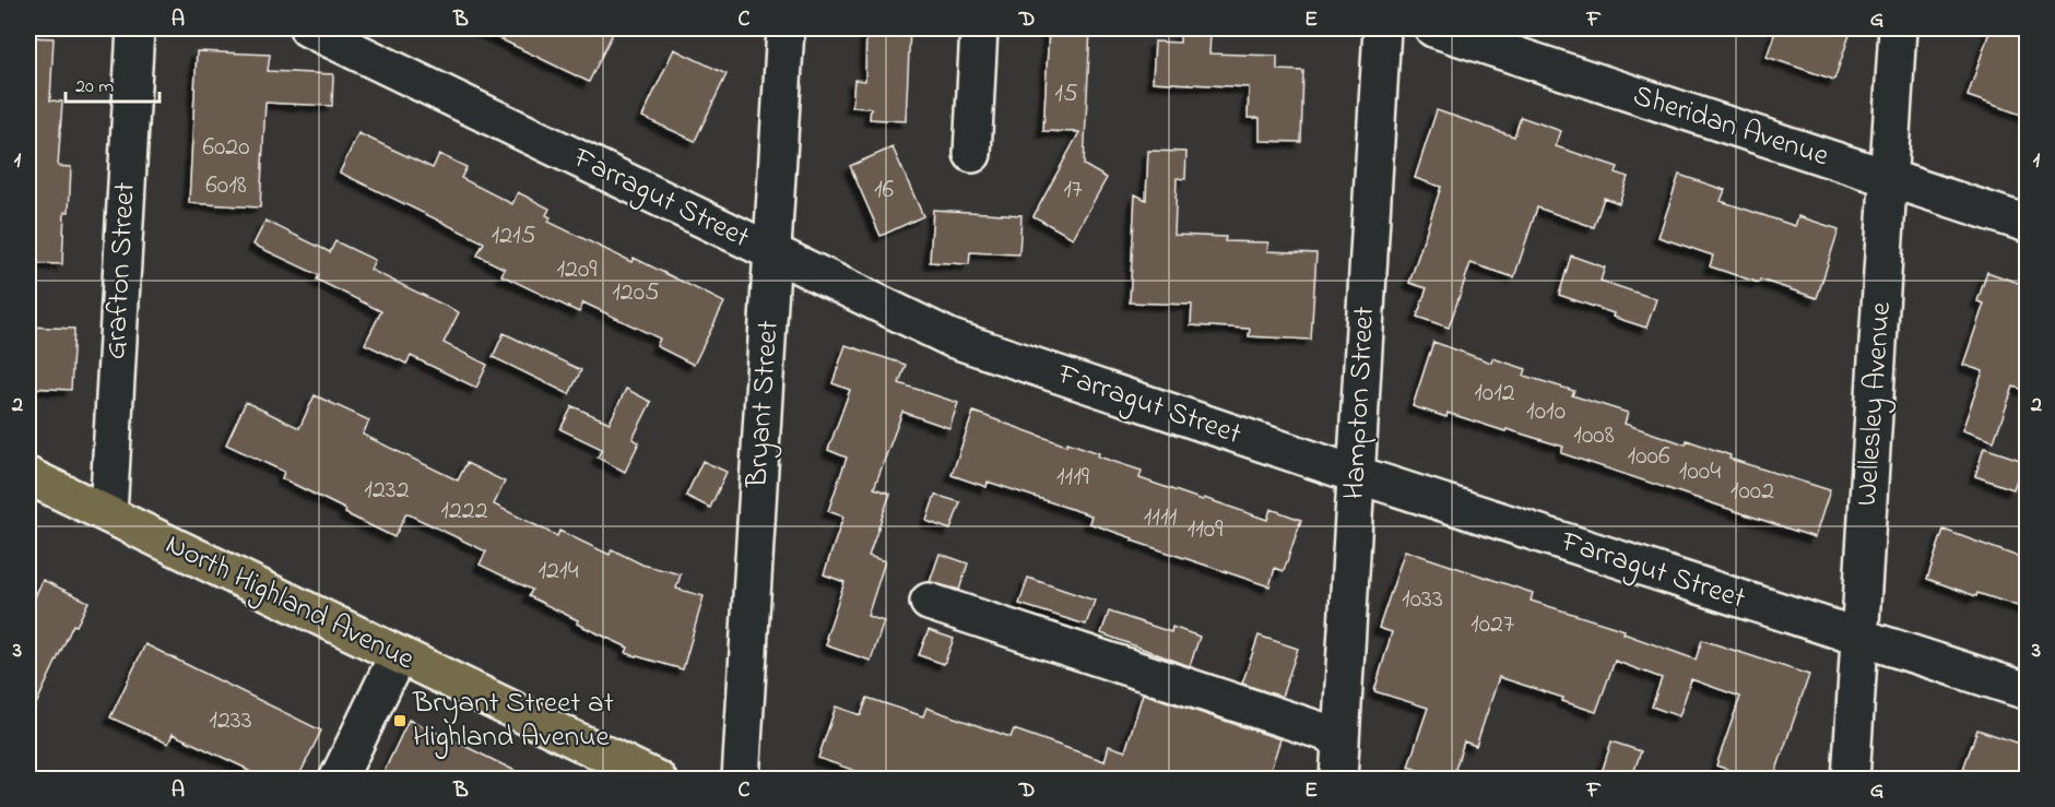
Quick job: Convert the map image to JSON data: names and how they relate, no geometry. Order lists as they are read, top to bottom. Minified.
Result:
{"streets":{"main road":["North Highland Avenue"],"street":["Sheridan Avenue","Farragut Street","Grafton Street","Hampton Street","Bryant Street","Wellesley Avenue"]},"crossings":[["Sheridan Avenue","Wellesley Avenue"],["Farragut Street","Hampton Street"],["Farragut Street","Bryant Street"],["Farragut Street","Wellesley Avenue"],["Grafton Street","North Highland Avenue"]],"places":{"transit":["Bryant Street at Highland Avenue"]},"house_numbers":["15","6020","6018","16","17","1215","1209","1205","1012","1010","1008","1006","1004","1119","1232","1002","1222","1111","1109","1214","1033","1027","1233"],"scale_bar":"20 m","grid":{"columns":["A","B","C","D","E","F","G"],"rows":["1","2","3"]}}
